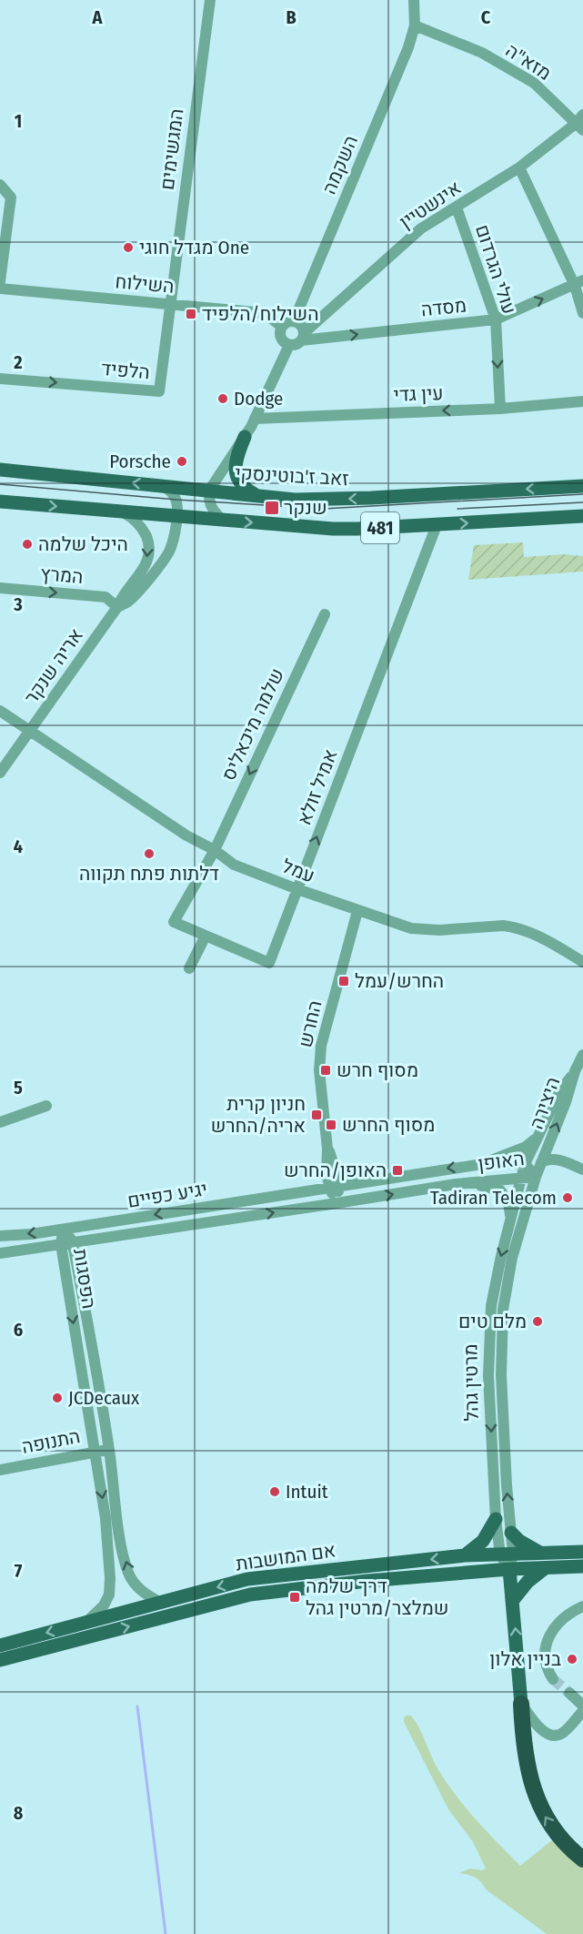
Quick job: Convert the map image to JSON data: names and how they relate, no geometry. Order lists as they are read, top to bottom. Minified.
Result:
{"streets":{"main road":["זאב ז'בוטינסקי","481","מרטין גהל","אם המושבות"],"street":["מזא\"ה","המגשימים","השקמה","אינשטיין","עולי הגרדום","השילוח","מסדה","הלפיד","עין גדי","המרץ","אריה שנקר","שלמה מיכאליס","אמיל זולא","עמל","החרש","היצירה","האופן","יגיע כפיים","הפסגות","התנופה"]},"crossings":[["מזא\"ה","השקמה"],["מזא\"ה","אינשטיין"],["המגשימים","השילוח"],["המגשימים","הלפיד"],["אינשטיין","עולי הגרדום"],["אינשטיין","השילוח"],["אינשטיין","מסדה"],["עולי הגרדום","מסדה"],["עולי הגרדום","עין גדי"],["השילוח","מסדה"],["השילוח","הלפיד"],["זאב ז'בוטינסקי","אריה שנקר"],["481","אריה שנקר"],["481","אמיל זולא"],["המרץ","אריה שנקר"],["אריה שנקר","עמל"],["שלמה מיכאליס","אמיל זולא"],["שלמה מיכאליס","עמל"],["אמיל זולא","עמל"],["עמל","החרש"],["החרש","האופן"],["החרש","יגיע כפיים"],["היצירה","האופן"],["היצירה","מרטין גהל"],["האופן","יגיע כפיים"],["האופן","מרטין גהל"],["יגיע כפיים","הפסגות"],["הפסגות","התנופה"],["הפסגות","אם המושבות"],["מרטין גהל","אם המושבות"]],"one_way":["עולי הגרדום","מסדה","עין גדי","המרץ","שלמה מיכאליס","אמיל זולא"],"places":{"other":["מגדל חוגי One","Dodge","Porsche","היכל שלמה","דלתות פתח תקווה","Tadiran Telecom","מלם טים","JCDecaux","Intuit","בניין אלון"],"transit":["השילוח/הלפיד","שנקר","החרש/עמל","מסוף חרש","חניון קרית אריה/החרש","מסוף החרש","האופן/החרש","דרך שלמה שמלצר/מרטין גהל"]},"grid":{"columns":["A","B","C"],"rows":["1","2","3","4","5","6","7","8"]}}
